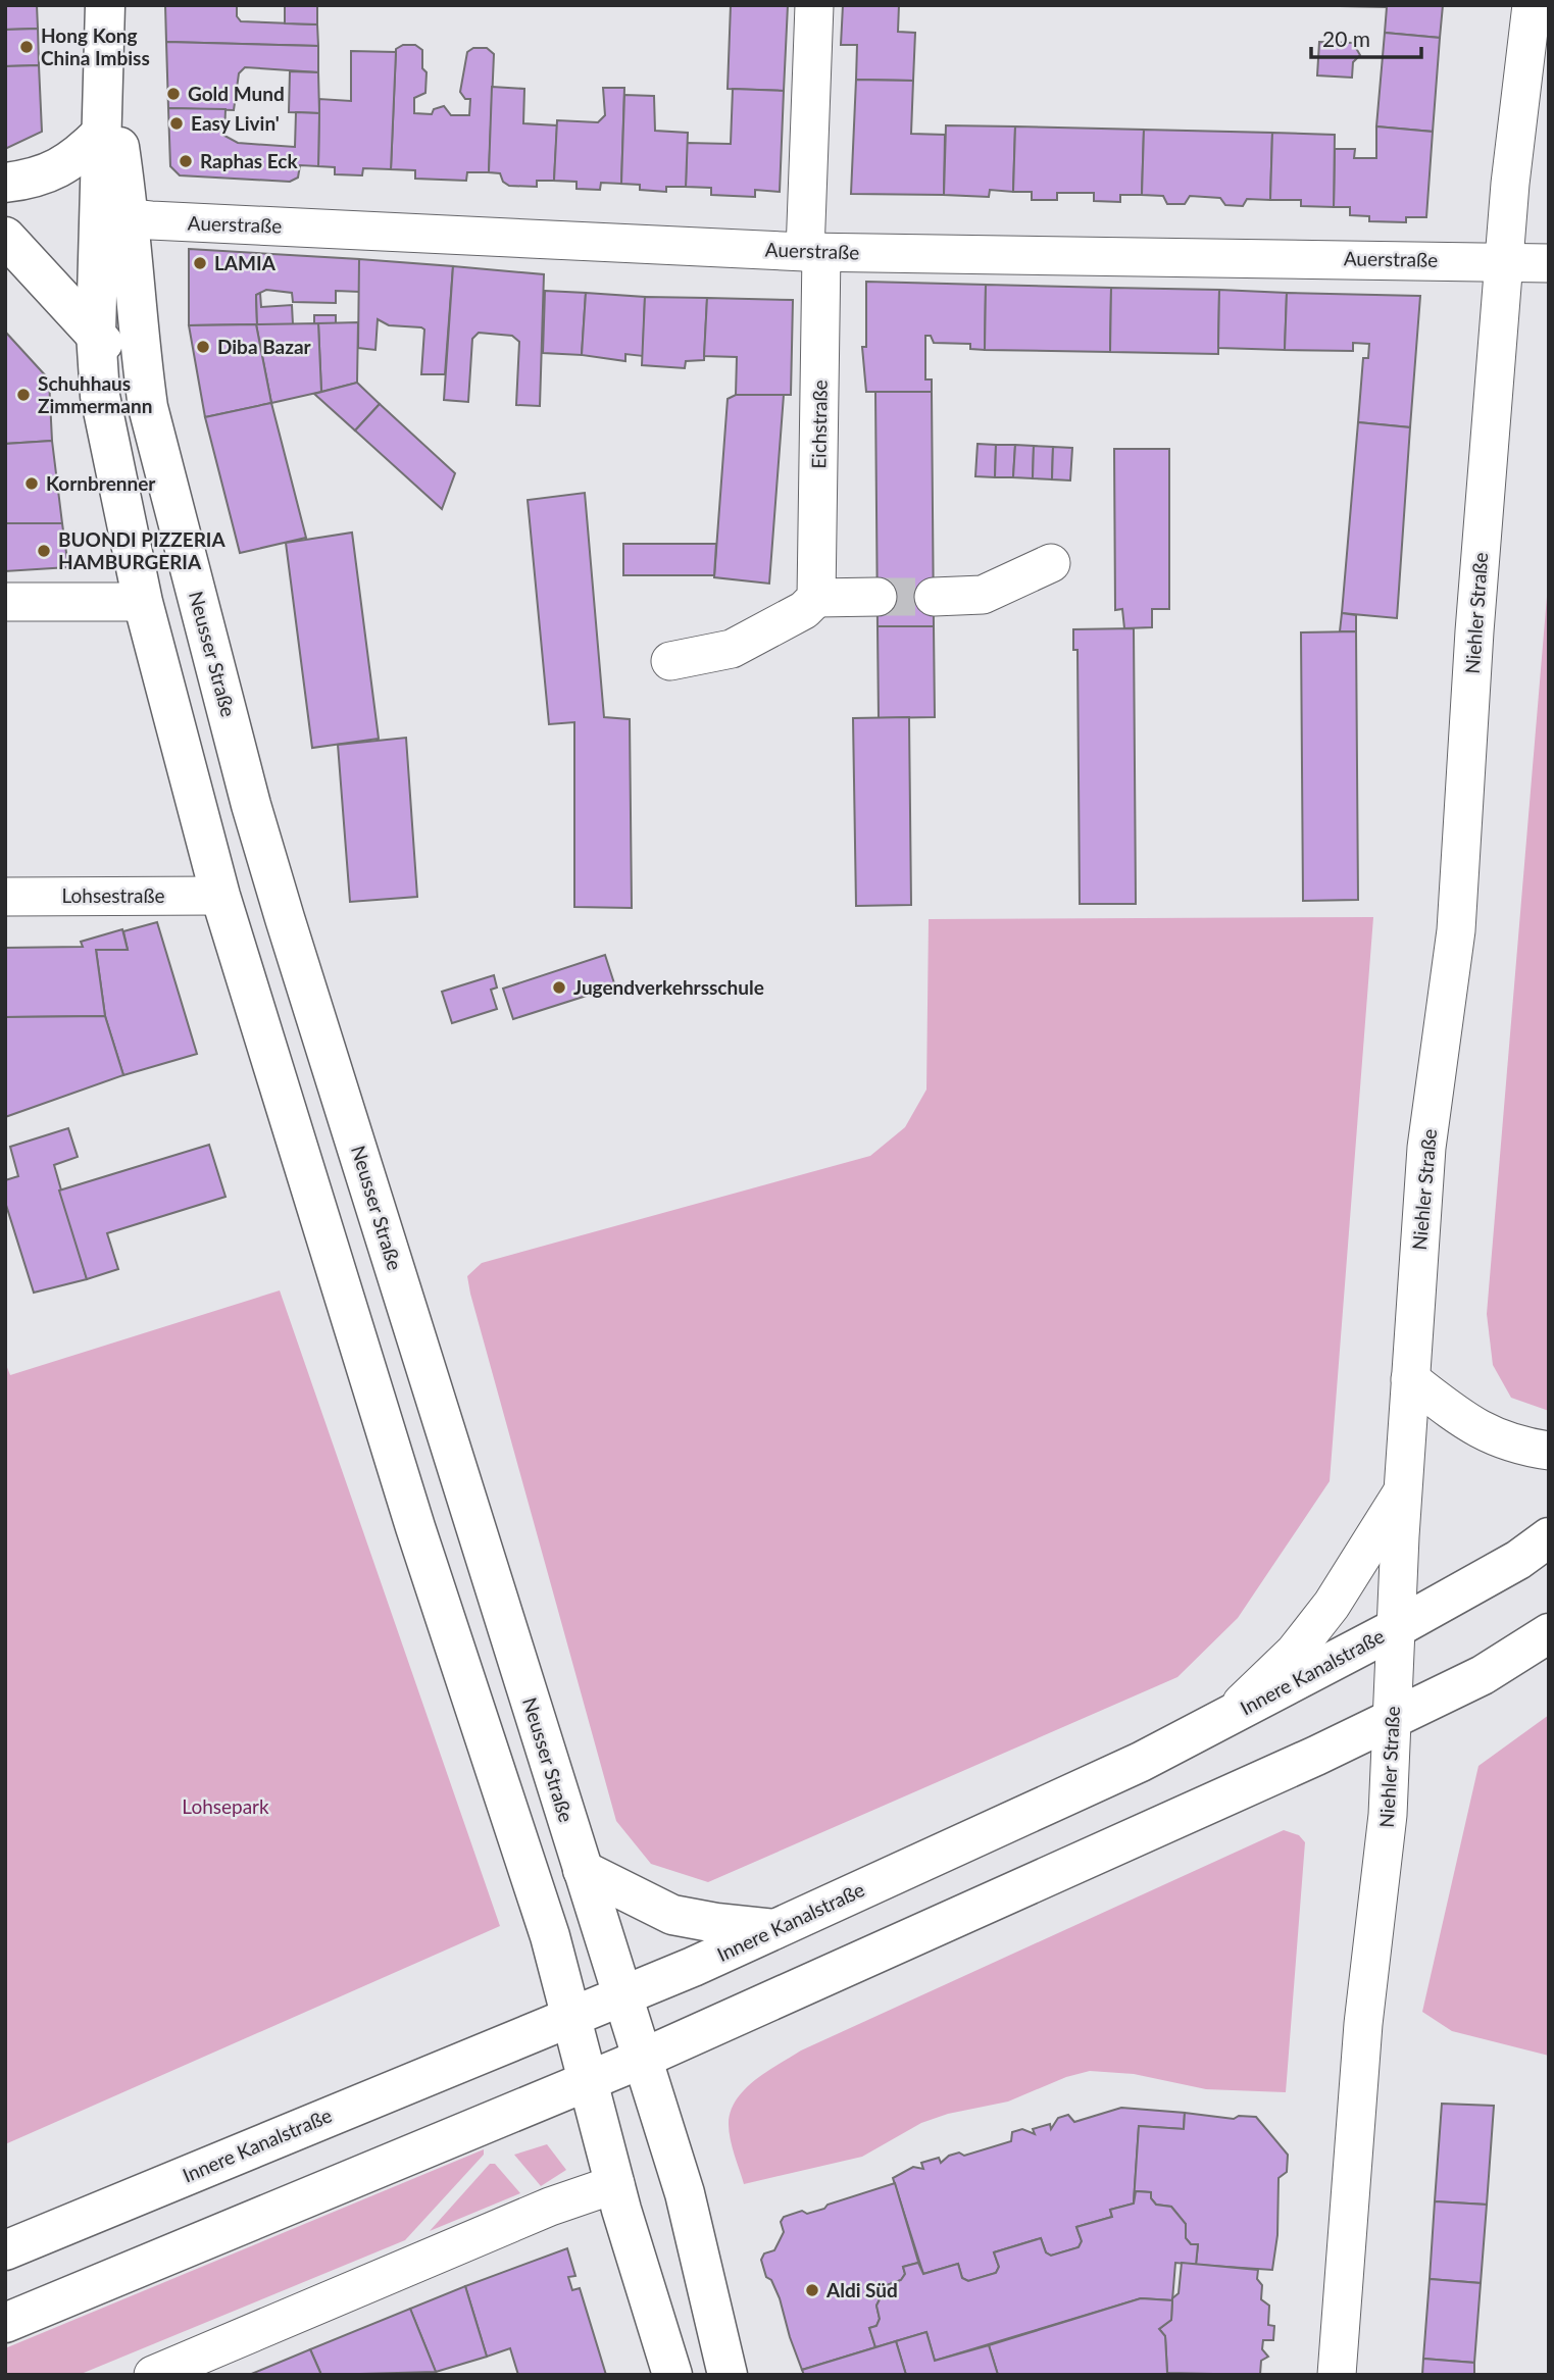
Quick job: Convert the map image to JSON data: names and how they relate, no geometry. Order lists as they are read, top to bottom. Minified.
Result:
{"streets":{"main road":["Neusser Straße","Innere Kanalstraße"],"street":["Auerstraße","Eichstraße","Niehler Straße","Lohsestraße"]},"crossings":[["Auerstraße","Eichstraße"],["Auerstraße","Niehler Straße"],["Auerstraße","Neusser Straße"],["Niehler Straße","Innere Kanalstraße"],["Neusser Straße","Lohsestraße"],["Neusser Straße","Innere Kanalstraße"]],"parks":["Lohsepark"],"places":["Hong Kong China Imbiss","Gold Mund","Easy Livin'","Raphas Eck","LAMIA","Diba Bazar","Schuhhaus Zimmermann","Kornbrenner","BUONDI PIZZERIA HAMBURGERIA","Jugendverkehrsschule","Aldi Süd"],"scale_bar":"20 m"}
